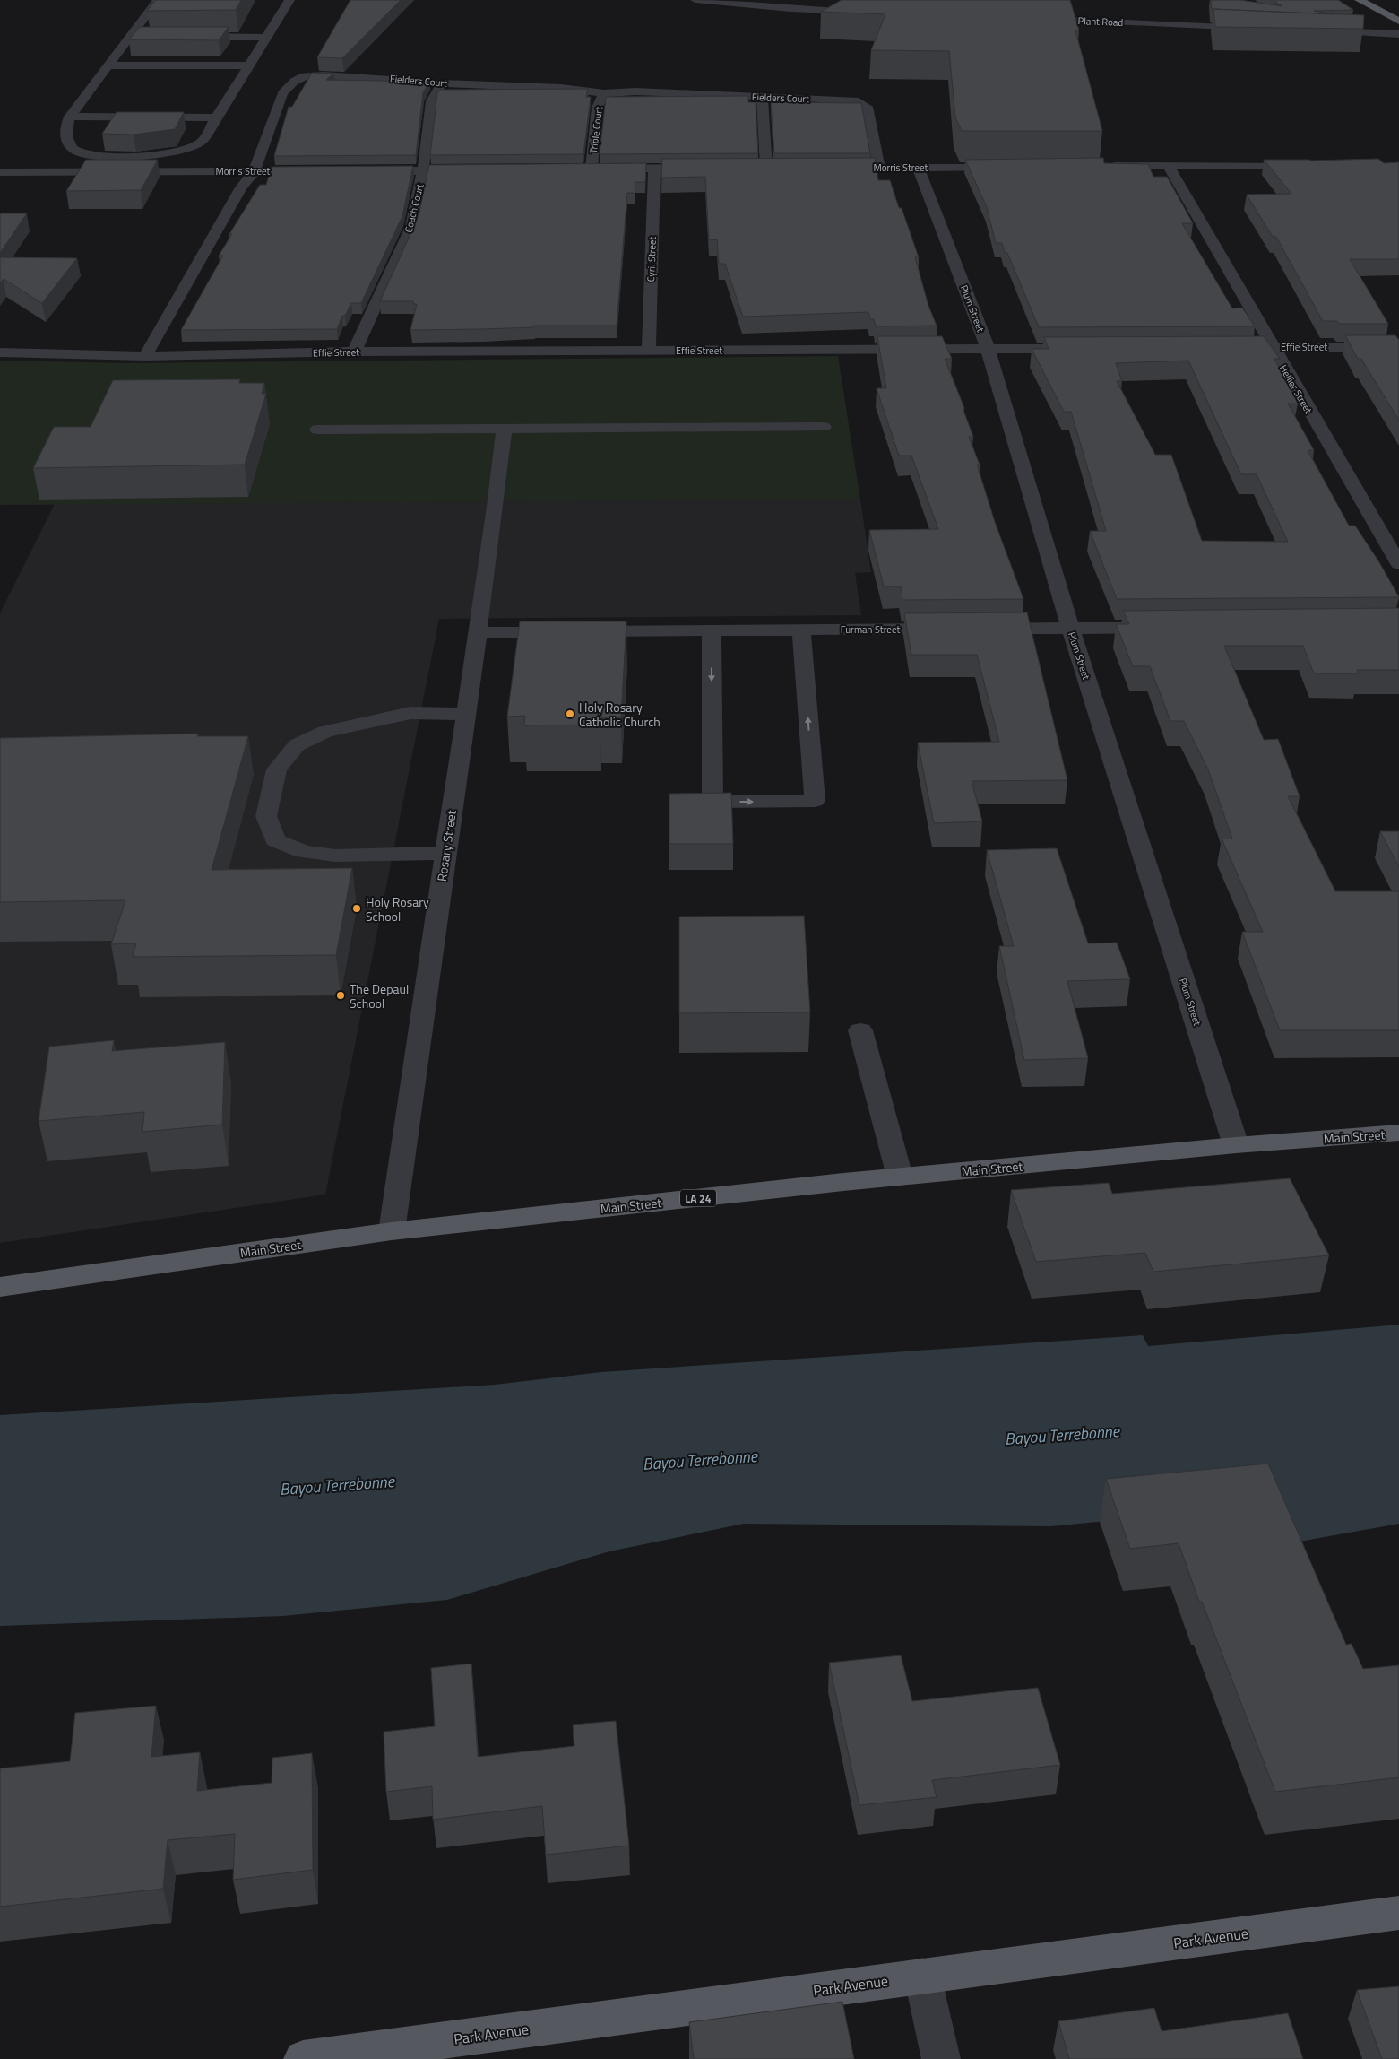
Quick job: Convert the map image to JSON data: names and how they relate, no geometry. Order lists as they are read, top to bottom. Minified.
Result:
{"streets":{"main road":["Main Street","LA 24","Park Avenue"],"street":["Plant Road","Fielders Court","Triple Court","Morris Street","Coach Court","Cyril Street","Plum Street","Effie Street","Hellier Street","Furman Street","Rosary Street"]},"crossings":[["Fielders Court","Triple Court"],["Fielders Court","Morris Street"],["Fielders Court","Coach Court"],["Fielders Court","Effie Street"],["Triple Court","Cyril Street"],["Morris Street","Plum Street"],["Coach Court","Effie Street"],["Cyril Street","Effie Street"],["Plum Street","Effie Street"],["Plum Street","Main Street"],["Effie Street","Hellier Street"],["Furman Street","Rosary Street"],["Rosary Street","Main Street"]],"water":["Bayou Terrebonne"],"places":["Holy Rosary Catholic Church","Holy Rosary School","The Depaul School"]}
